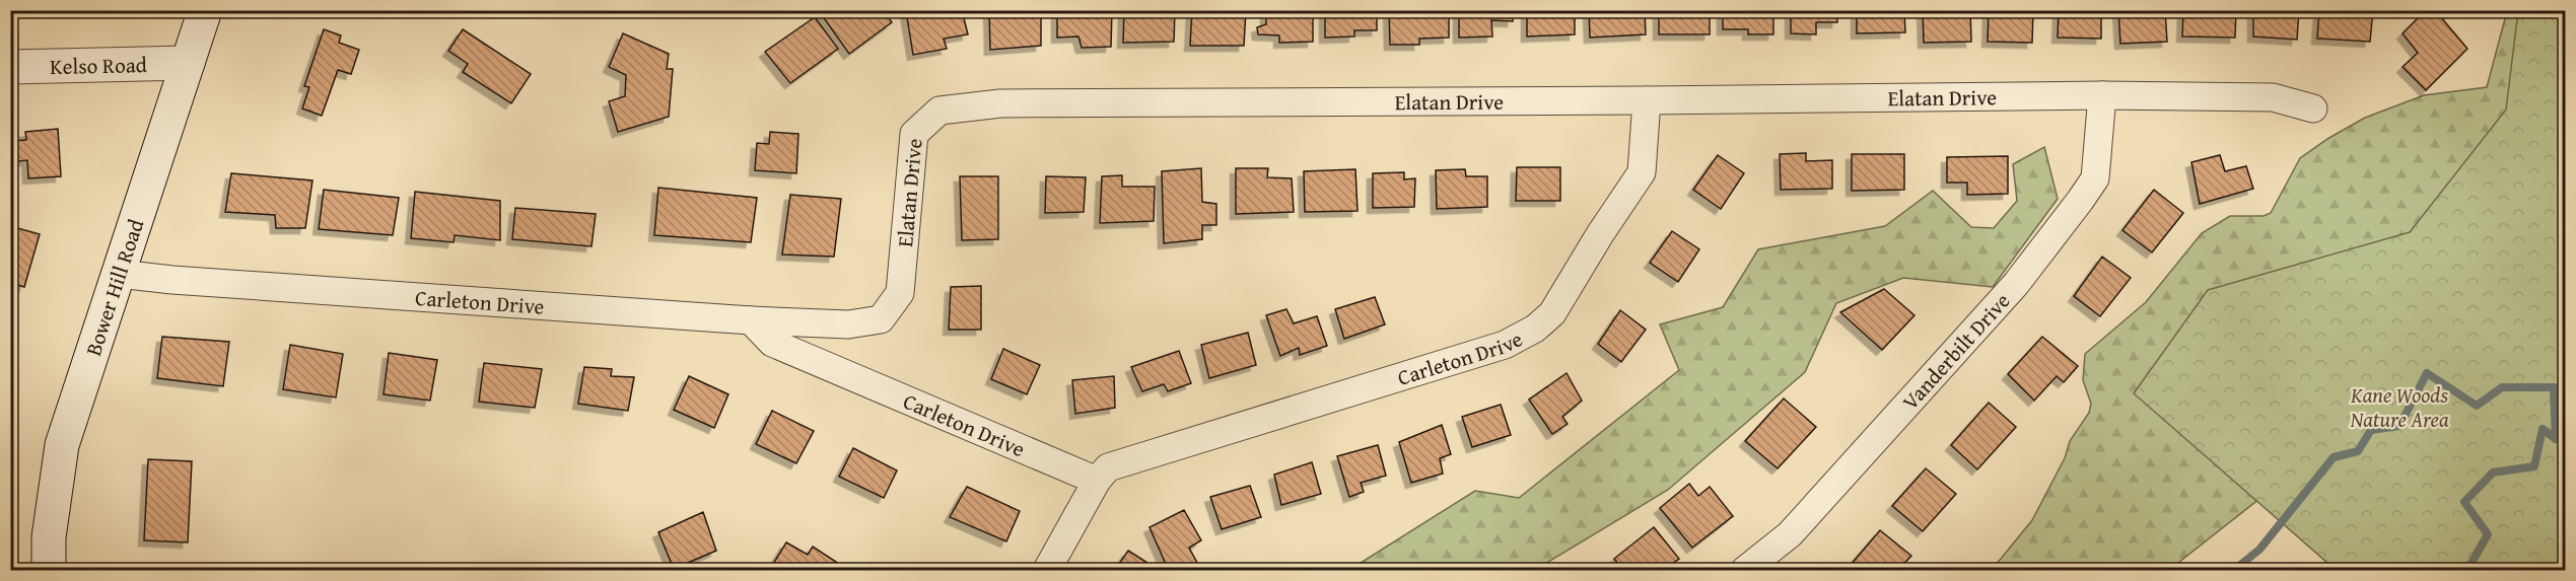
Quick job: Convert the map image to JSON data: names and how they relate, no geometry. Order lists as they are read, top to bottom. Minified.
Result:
{"streets":{"main road":["Kelso Road","Bower Hill Road"],"street":["Elatan Drive","Carleton Drive","Vanderbilt Drive"]},"crossings":[["Kelso Road","Bower Hill Road"],["Elatan Drive","Carleton Drive"],["Elatan Drive","Vanderbilt Drive"],["Bower Hill Road","Carleton Drive"]],"parks":["Kane Woods Nature Area"]}
